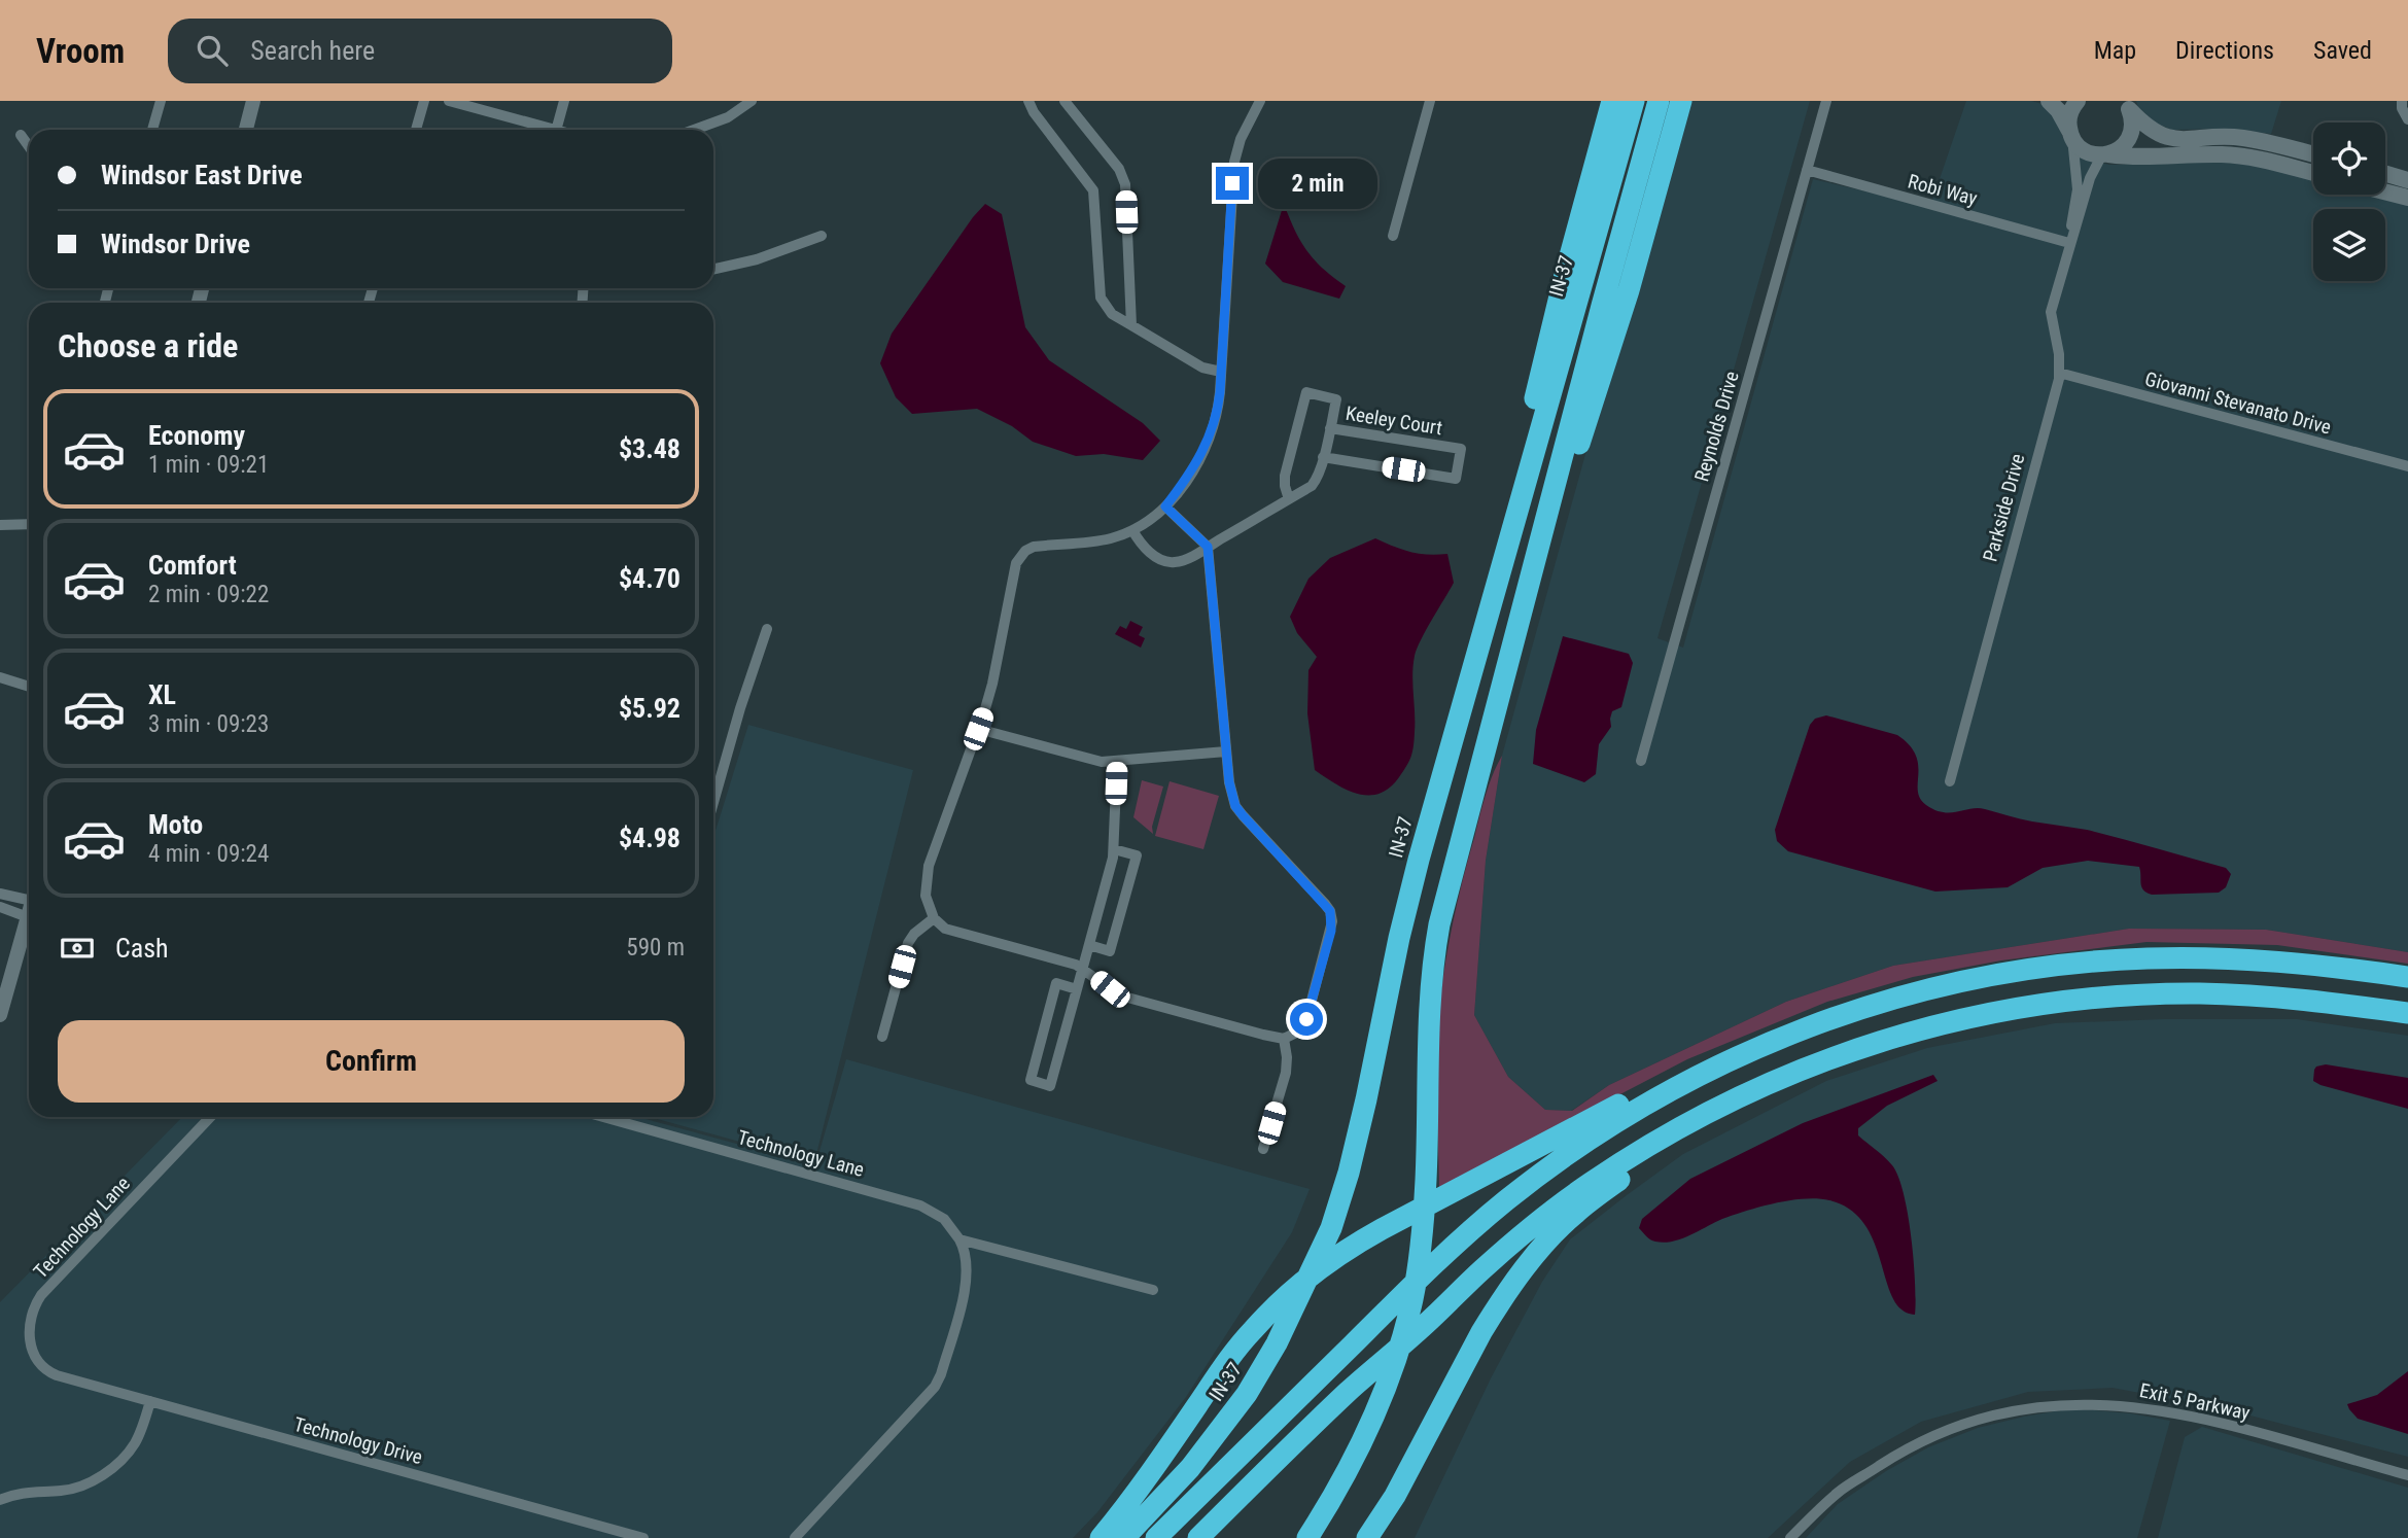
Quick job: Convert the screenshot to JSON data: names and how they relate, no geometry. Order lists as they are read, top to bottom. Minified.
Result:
{"streets":{"highway":["IN-37"],"street":["Robi Way","Giovanni Stevanato Drive","Keeley Court","Reynolds Drive","Parkside Drive","Technology Lane","Exit 5 Parkway","Technology Drive"]},"crossings":[["Robi Way","Reynolds Drive"],["Robi Way","Parkside Drive"],["Giovanni Stevanato Drive","Parkside Drive"],["Technology Lane","Technology Drive"]],"page":{"header":"Vroom","search":"Search here","nav":["Map","Directions","Saved"],"banner":["Windsor East Drive","Windsor Drive"],"bubble":"2 min","heading":"Choose a ride","list":[{"name":"Economy","note":"1 min · 09:21","value":"$3.48"},{"name":"Comfort","note":"2 min · 09:22","value":"$4.70"},{"name":"XL","note":"3 min · 09:23","value":"$5.92"},{"name":"Moto","note":"4 min · 09:24","value":"$4.98"}],"pay":["Cash","590 m"],"buttons":"Confirm"}}
